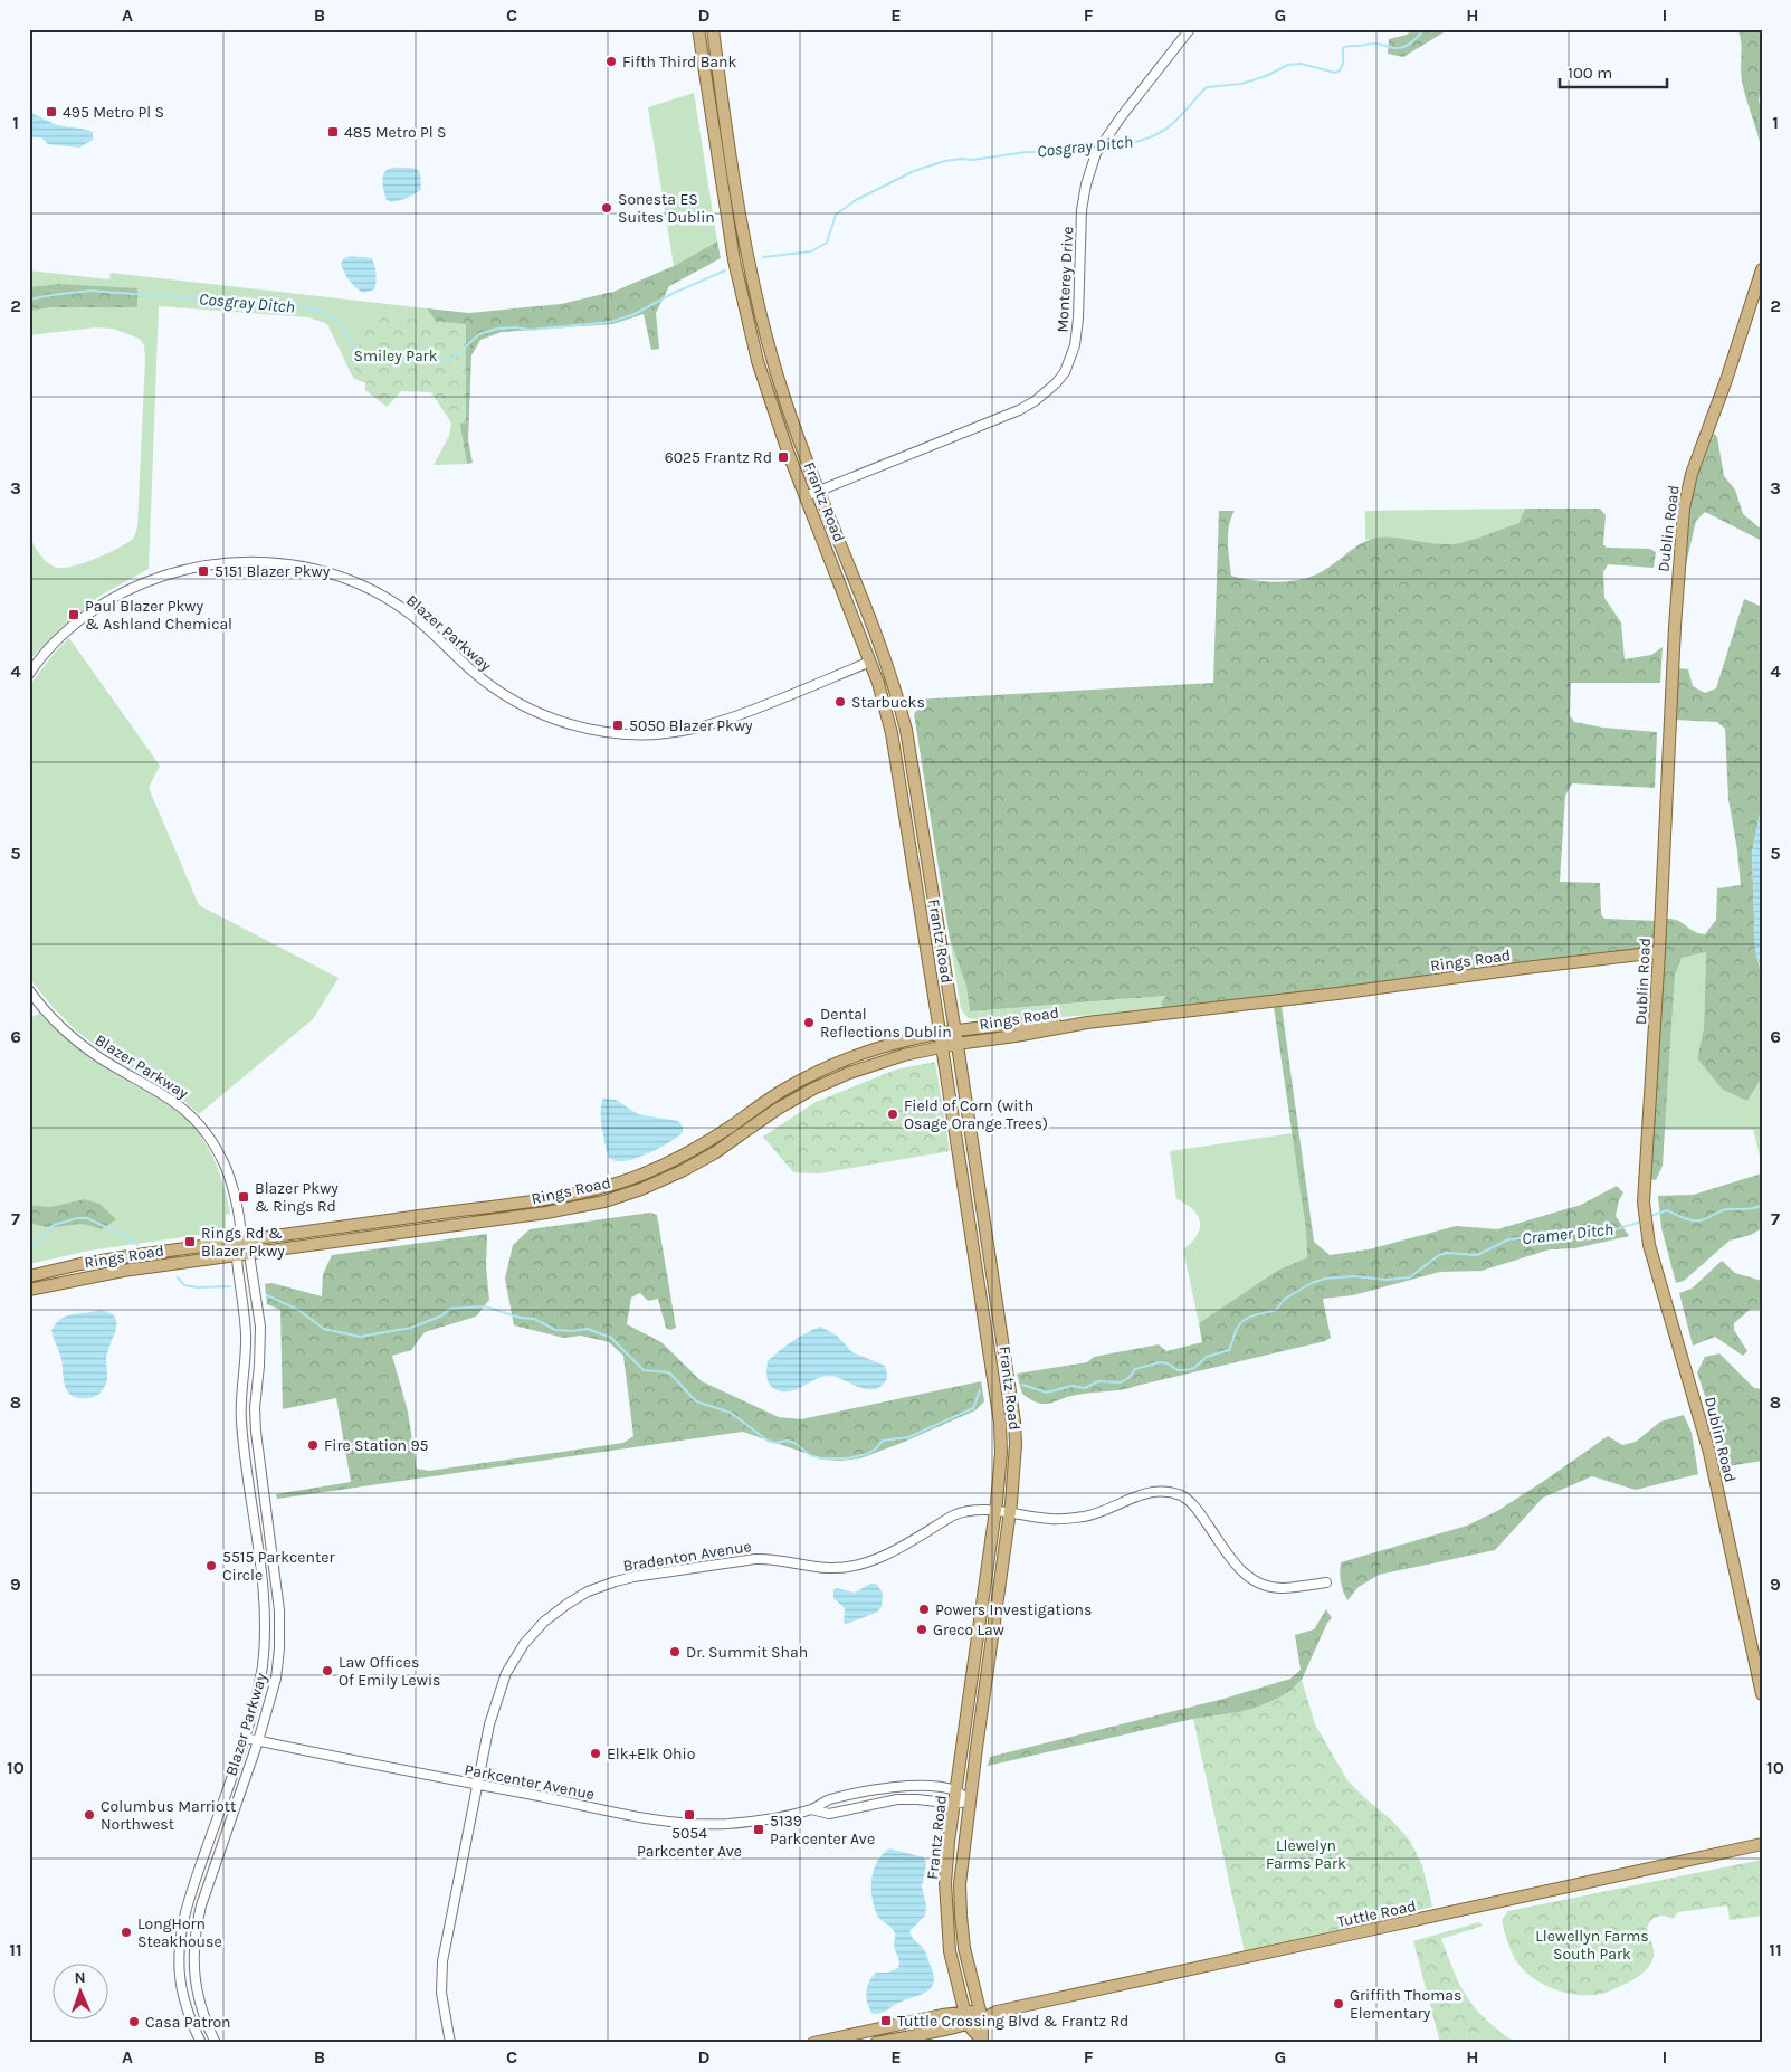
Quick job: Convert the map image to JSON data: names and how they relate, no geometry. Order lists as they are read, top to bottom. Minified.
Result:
{"streets":{"main road":["Frantz Road","Dublin Road","Rings Road","Tuttle Road"],"street":["Monterey Drive","Blazer Parkway","Bradenton Avenue","Parkcenter Avenue"]},"crossings":[["Monterey Drive","Frantz Road"],["Frantz Road","Blazer Parkway"],["Frantz Road","Rings Road"],["Frantz Road","Bradenton Avenue"],["Frantz Road","Parkcenter Avenue"],["Frantz Road","Tuttle Road"],["Dublin Road","Rings Road"],["Blazer Parkway","Rings Road"],["Blazer Parkway","Parkcenter Avenue"],["Bradenton Avenue","Parkcenter Avenue"]],"water":["Cosgray Ditch","Cramer Ditch"],"parks":["Smiley Park","Llewelyn Farms Park","Llewellyn Farms South Park"],"places":{"other":["Fifth Third Bank","Sonesta ES Suites Dublin","Starbucks","Dental Reflections Dublin","Field of Corn (with Osage Orange Trees)","Fire Station 95","5515 Parkcenter Circle","Powers Investigations","Greco Law","Dr. Summit Shah","Law Offices Of Emily Lewis","Elk+Elk Ohio","Columbus Marriott Northwest","LongHorn Steakhouse","Griffith Thomas Elementary","Casa Patron"],"transit":["495 Metro Pl S","485 Metro Pl S","6025 Frantz Rd","5151 Blazer Pkwy","Paul Blazer Pkwy & Ashland Chemical","5050 Blazer Pkwy","Blazer Pkwy & Rings Rd","Rings Rd & Blazer Pkwy","5054 Parkcenter Ave","5139 Parkcenter Ave","Tuttle Crossing Blvd & Frantz Rd"]},"scale_bar":"100 m","north":"top","grid":{"columns":["A","B","C","D","E","F","G","H","I"],"rows":["1","2","3","4","5","6","7","8","9","10","11"]}}
